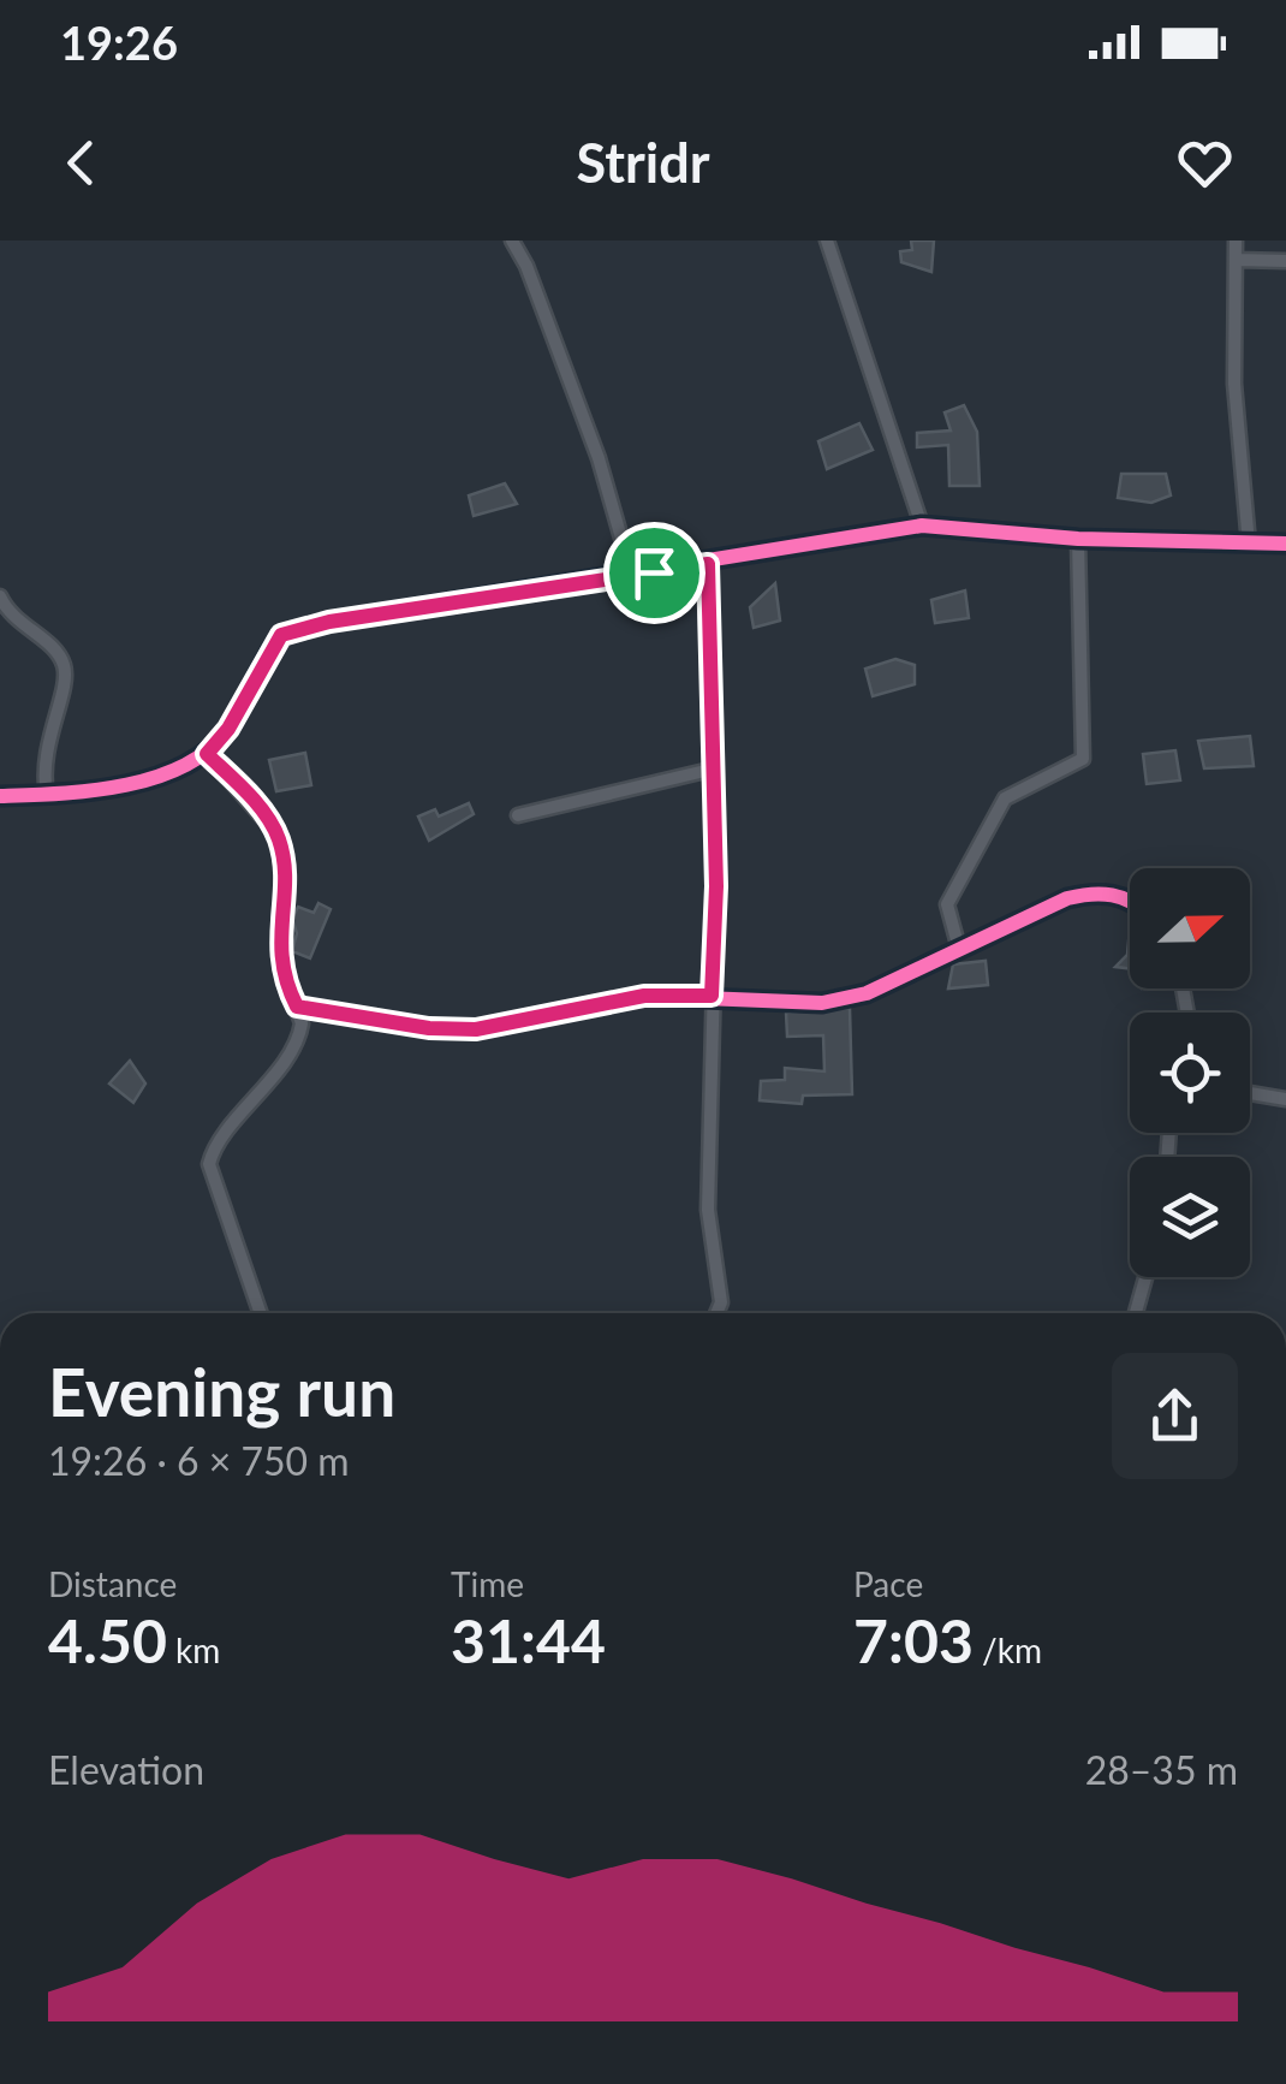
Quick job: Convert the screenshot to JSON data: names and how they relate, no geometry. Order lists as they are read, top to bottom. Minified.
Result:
{"north":"right","page":{"status":"19:26","header":"Stridr","heading":["Evening run","19:26 · 6 × 750 m"],"stats":[["Distance","4.50 km"],["Time","31:44"],["Pace","7:03 /km"]],"chart":["Elevation","28–35 m"]}}
